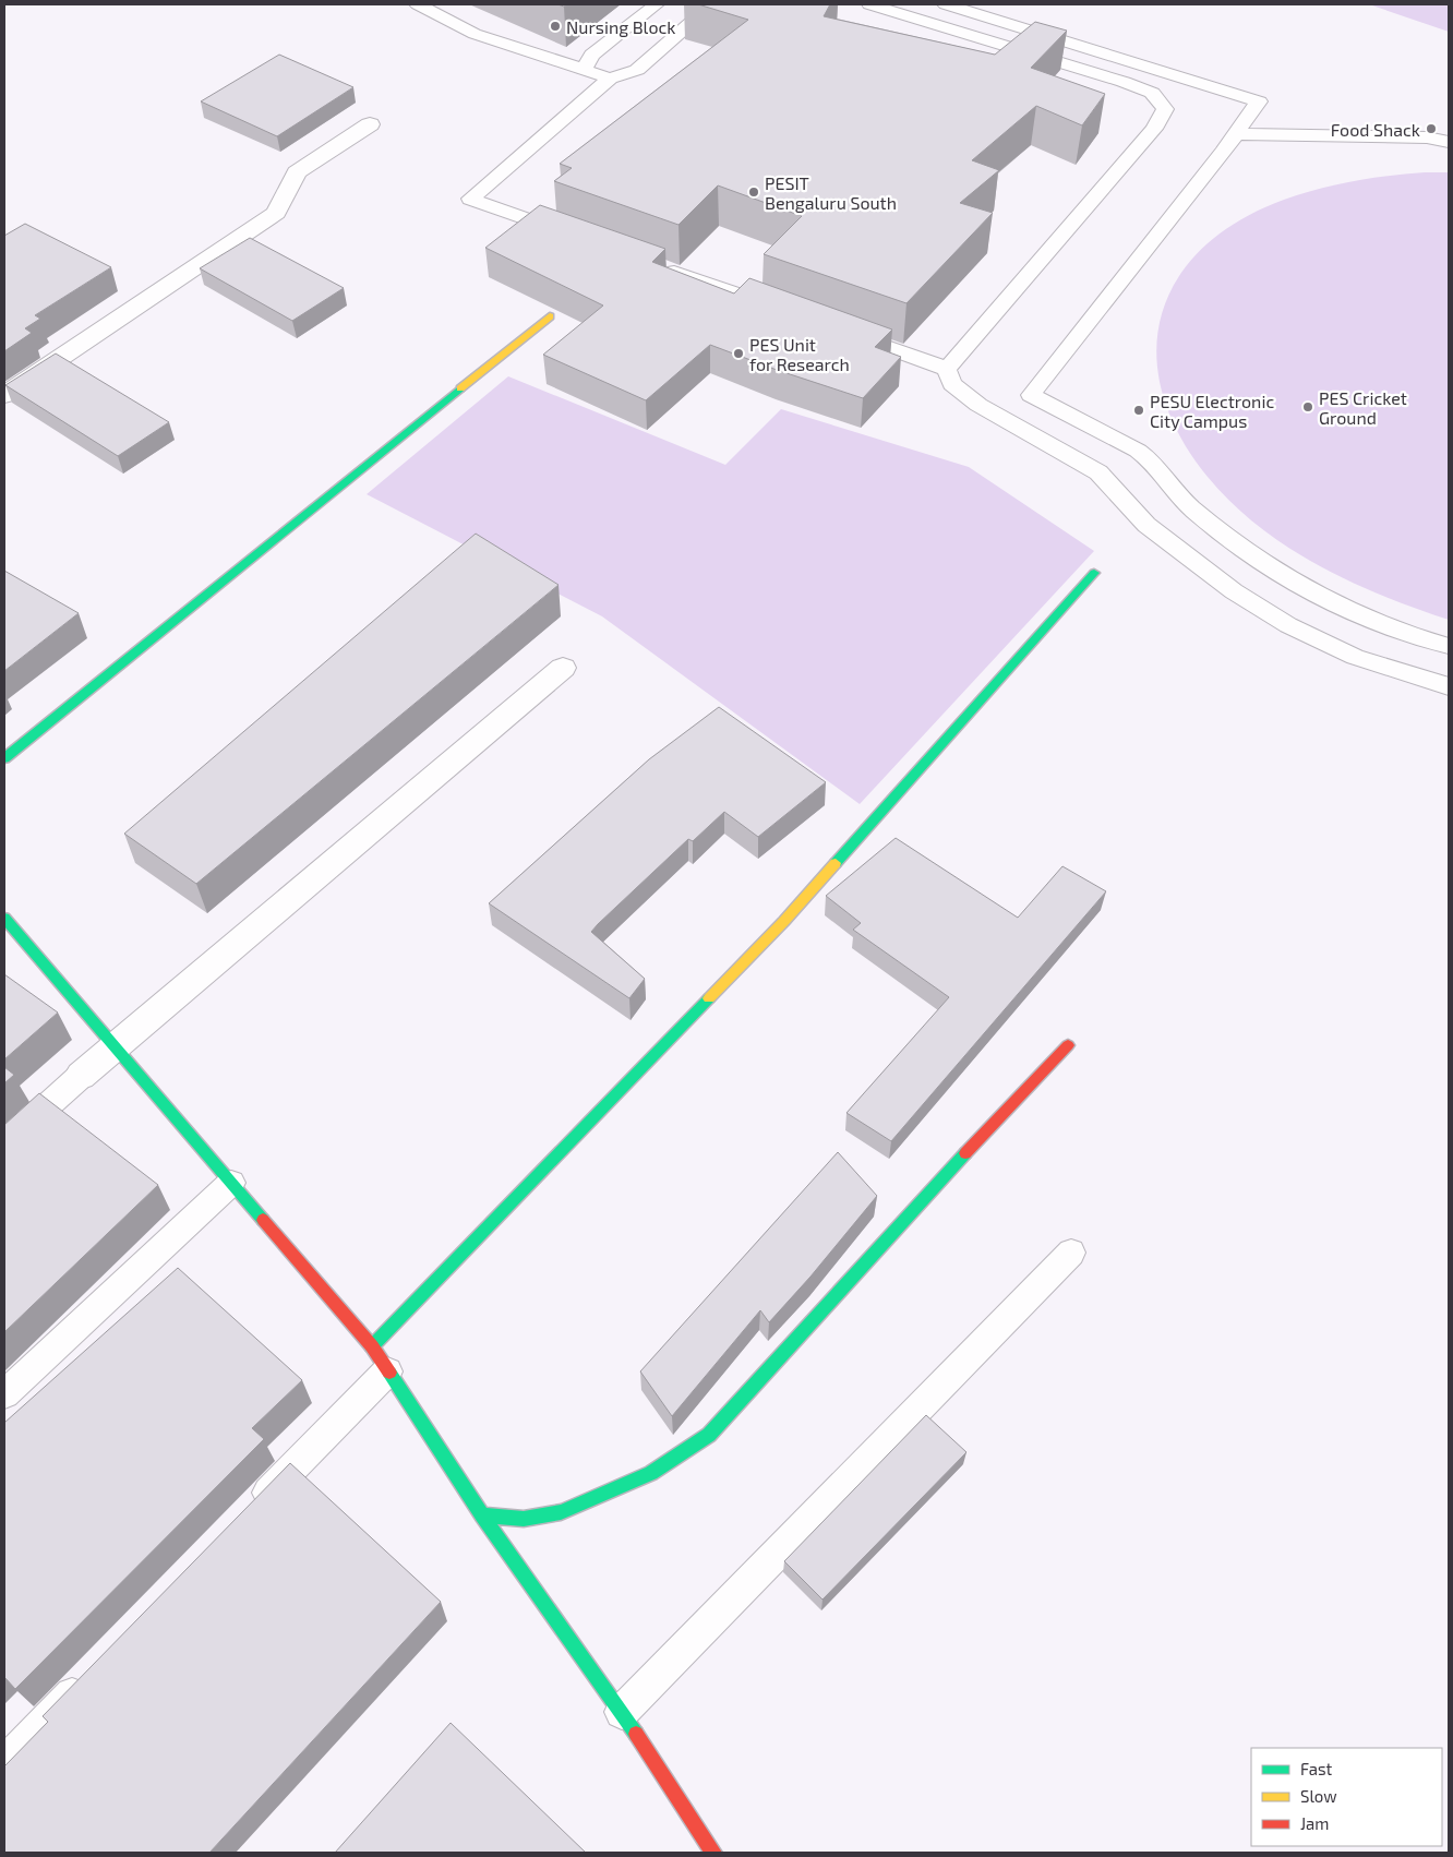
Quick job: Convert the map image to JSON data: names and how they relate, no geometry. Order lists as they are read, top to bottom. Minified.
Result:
{"places":["Nursing Block","Food Shack","PESIT Bengaluru South","PES Unit for Research","PES Cricket Ground","PESU Electronic City Campus"],"legend":["Fast","Slow","Jam"]}
